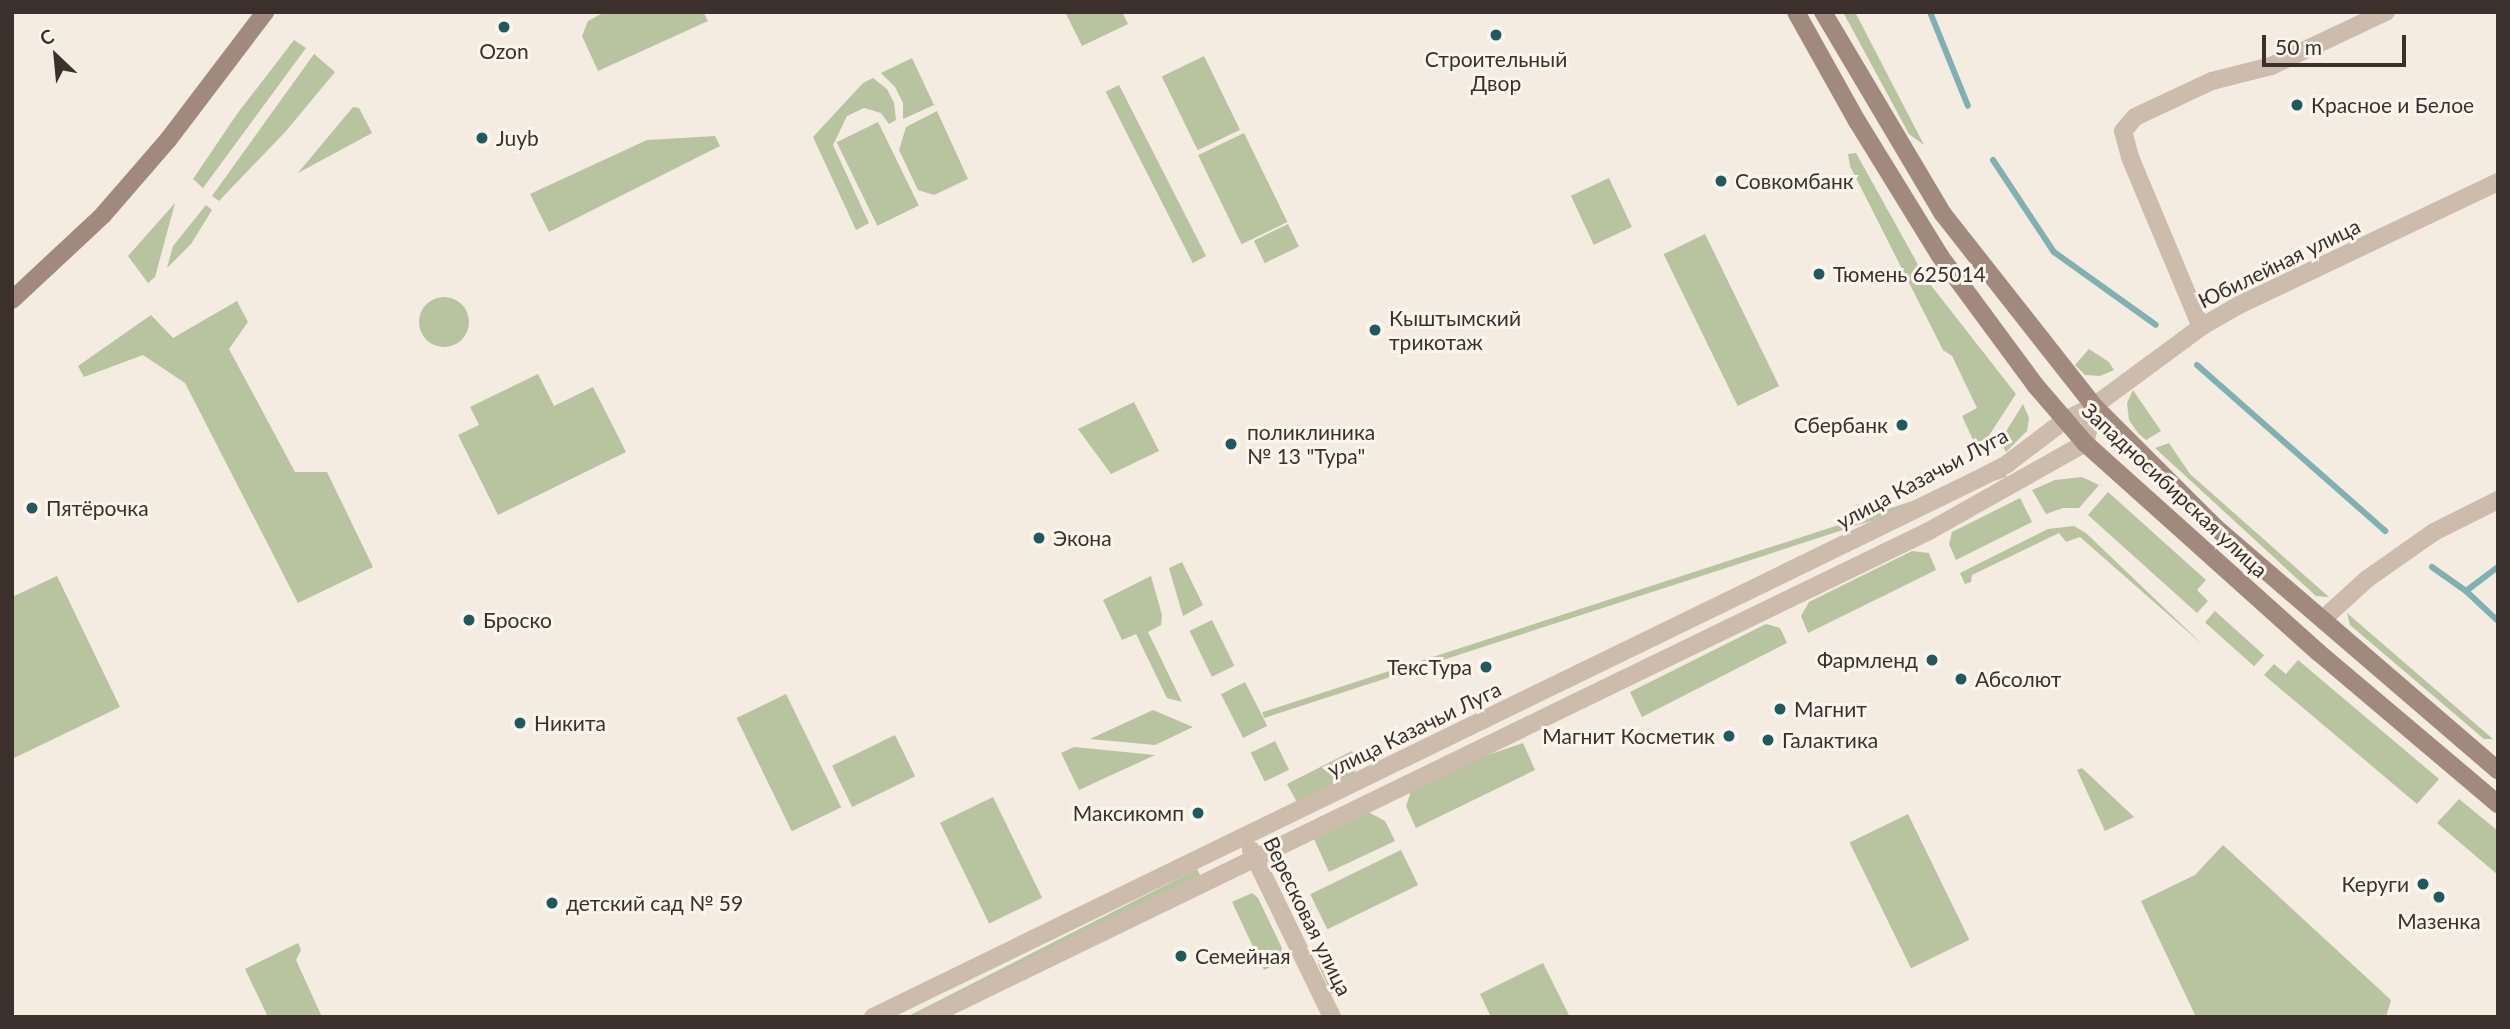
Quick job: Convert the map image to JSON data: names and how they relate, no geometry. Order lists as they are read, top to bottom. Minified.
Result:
{"streets":{"main road":["Западносибирская улица"],"street":["Юбилейная улица","улица Казачьи Луга","Вересковая улица"]},"crossings":[["Юбилейная улица","улица Казачьи Луга"],["Юбилейная улица","Западносибирская улица"],["улица Казачьи Луга","Западносибирская улица"],["улица Казачьи Луга","Вересковая улица"]],"places":["Ozon","Строительный Двор","Красное и Белое","Juyb","Совкомбанк","Тюмень 625014","Кыштымский трикотаж","Сбербанк","поликлиника № 13 \"Тура\"","Пятёрочка","Экона","Броско","Фармленд","ТексТура","Абсолют","Магнит","Никита","Магнит Косметик","Галактика","Максикомп","Керуги","Мазенка","детский сад № 59","Семейная"],"scale_bar":"50 m","north":"top left"}
